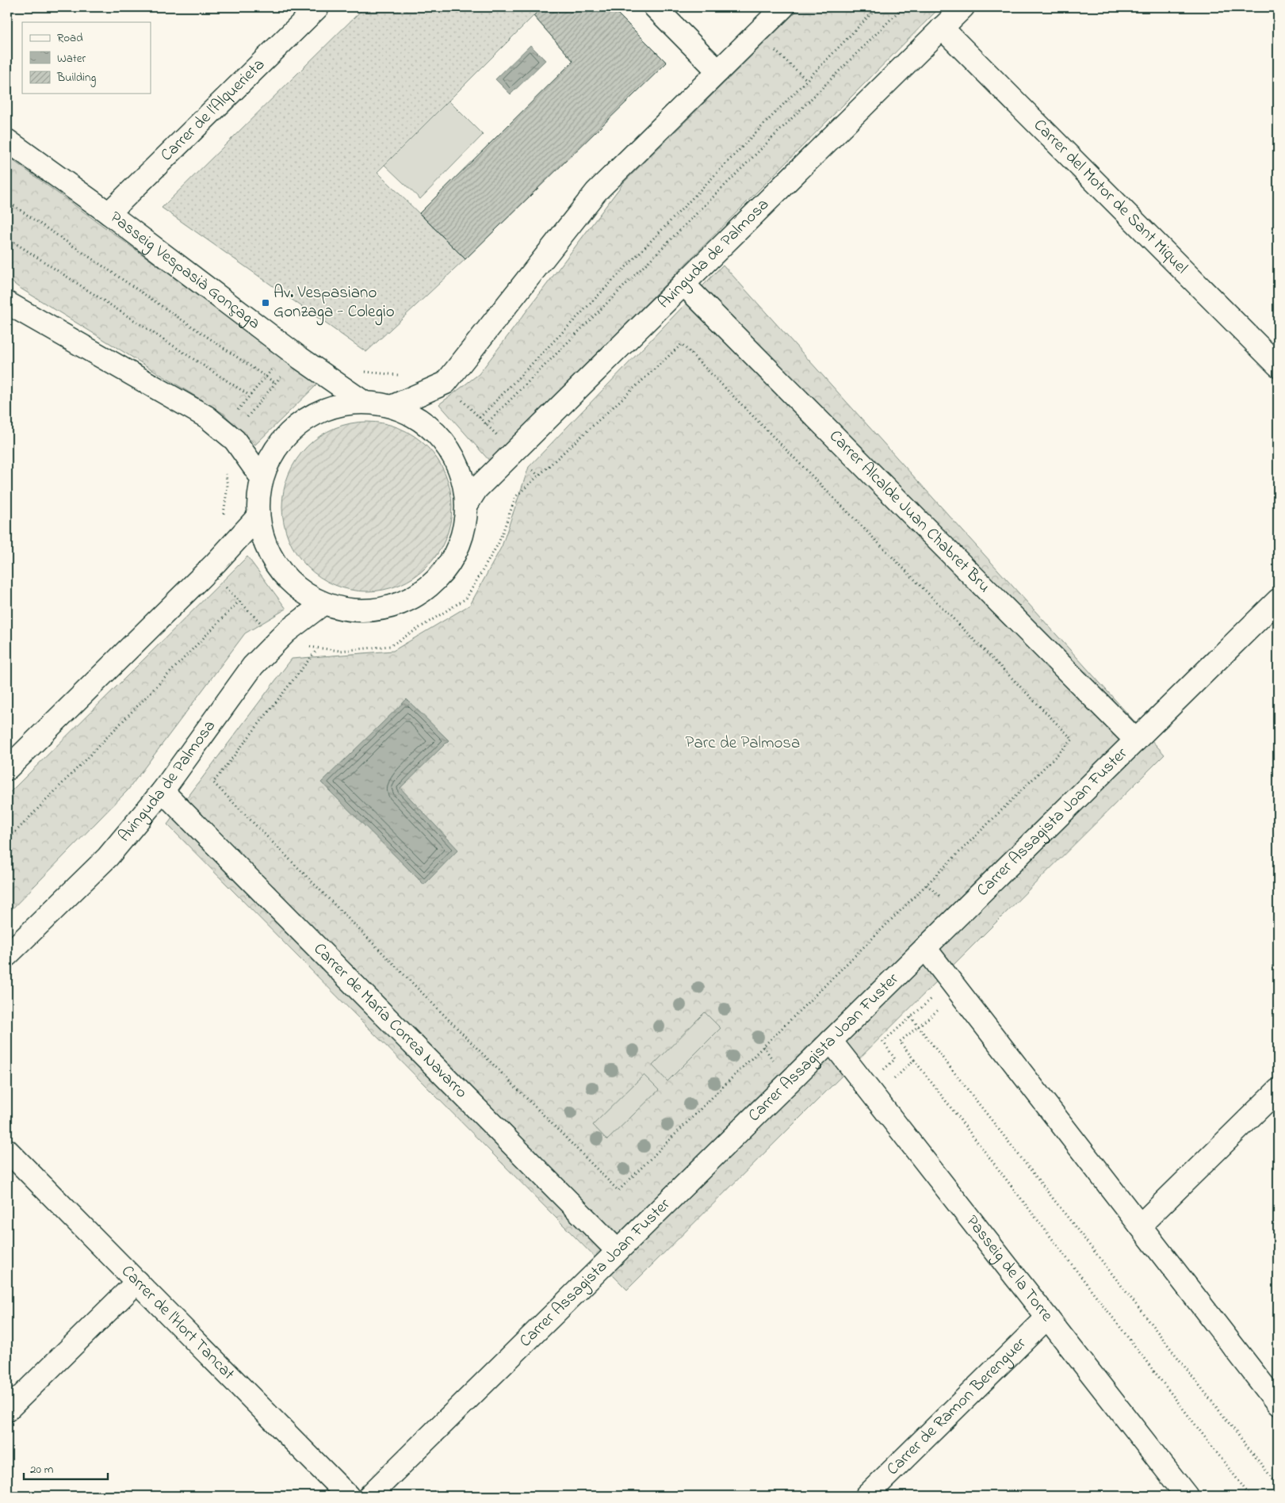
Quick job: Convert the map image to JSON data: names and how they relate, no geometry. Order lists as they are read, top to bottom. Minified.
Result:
{"streets":{"street":["Carrer de l’Alquerieta","Carrer del Motor de Sant Miquel","Avinguda de Palmosa","Passeig Vespasià Gonçaga","Carrer Alcalde Juan Chabret Bru","Carrer Assagista Joan Fuster","Carrer de María Correa Navarro","Passeig de la Torre","Carrer de l'Hort Tancat","Carrer de Ramon Berenguer"]},"crossings":[["Carrer de l’Alquerieta","Passeig Vespasià Gonçaga"],["Carrer del Motor de Sant Miquel","Avinguda de Palmosa"],["Avinguda de Palmosa","Carrer Alcalde Juan Chabret Bru"],["Avinguda de Palmosa","Carrer de María Correa Navarro"],["Carrer Alcalde Juan Chabret Bru","Carrer Assagista Joan Fuster"],["Carrer Assagista Joan Fuster","Carrer de María Correa Navarro"],["Carrer Assagista Joan Fuster","Passeig de la Torre"],["Passeig de la Torre","Carrer de Ramon Berenguer"]],"parks":["Parc de Palmosa"],"places":{"transit":["Av. Vespasiano Gonzaga - Colegio"]},"legend":["Road","Water","Building"],"scale_bar":"20 m"}
